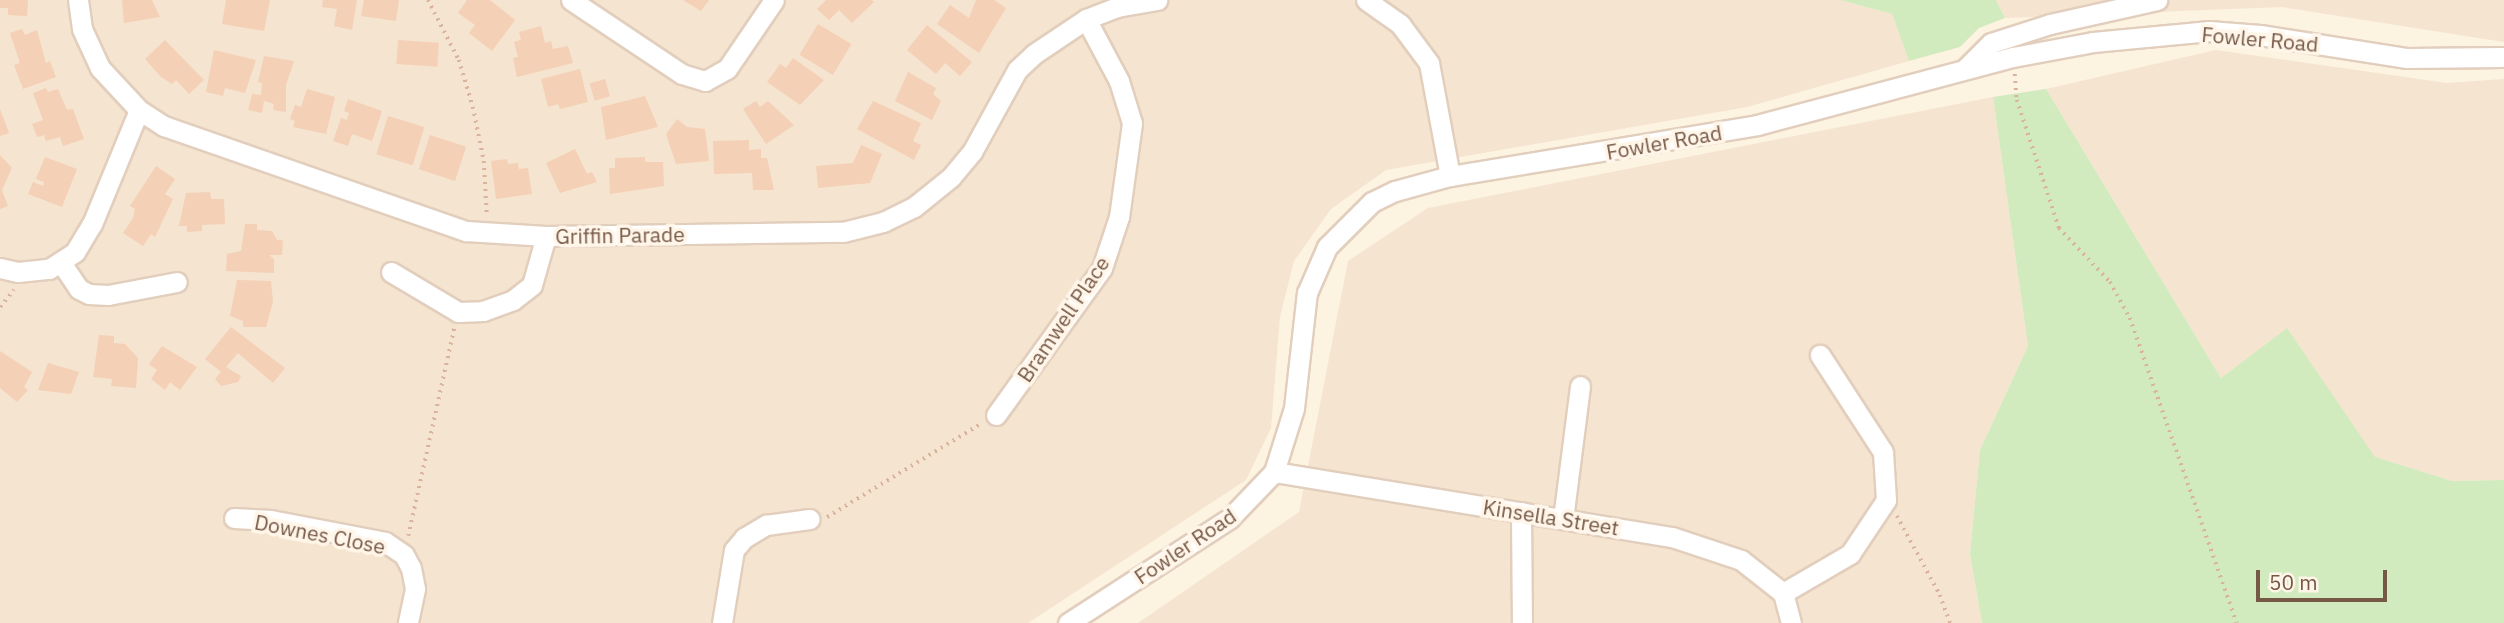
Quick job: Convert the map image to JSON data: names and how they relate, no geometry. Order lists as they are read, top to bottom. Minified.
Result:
{"streets":{"street":["Fowler Road","Griffin Parade","Bramwell Place","Kinsella Street","Downes Close"]},"crossings":[["Fowler Road","Kinsella Street"],["Griffin Parade","Bramwell Place"]],"scale_bar":"50 m"}
